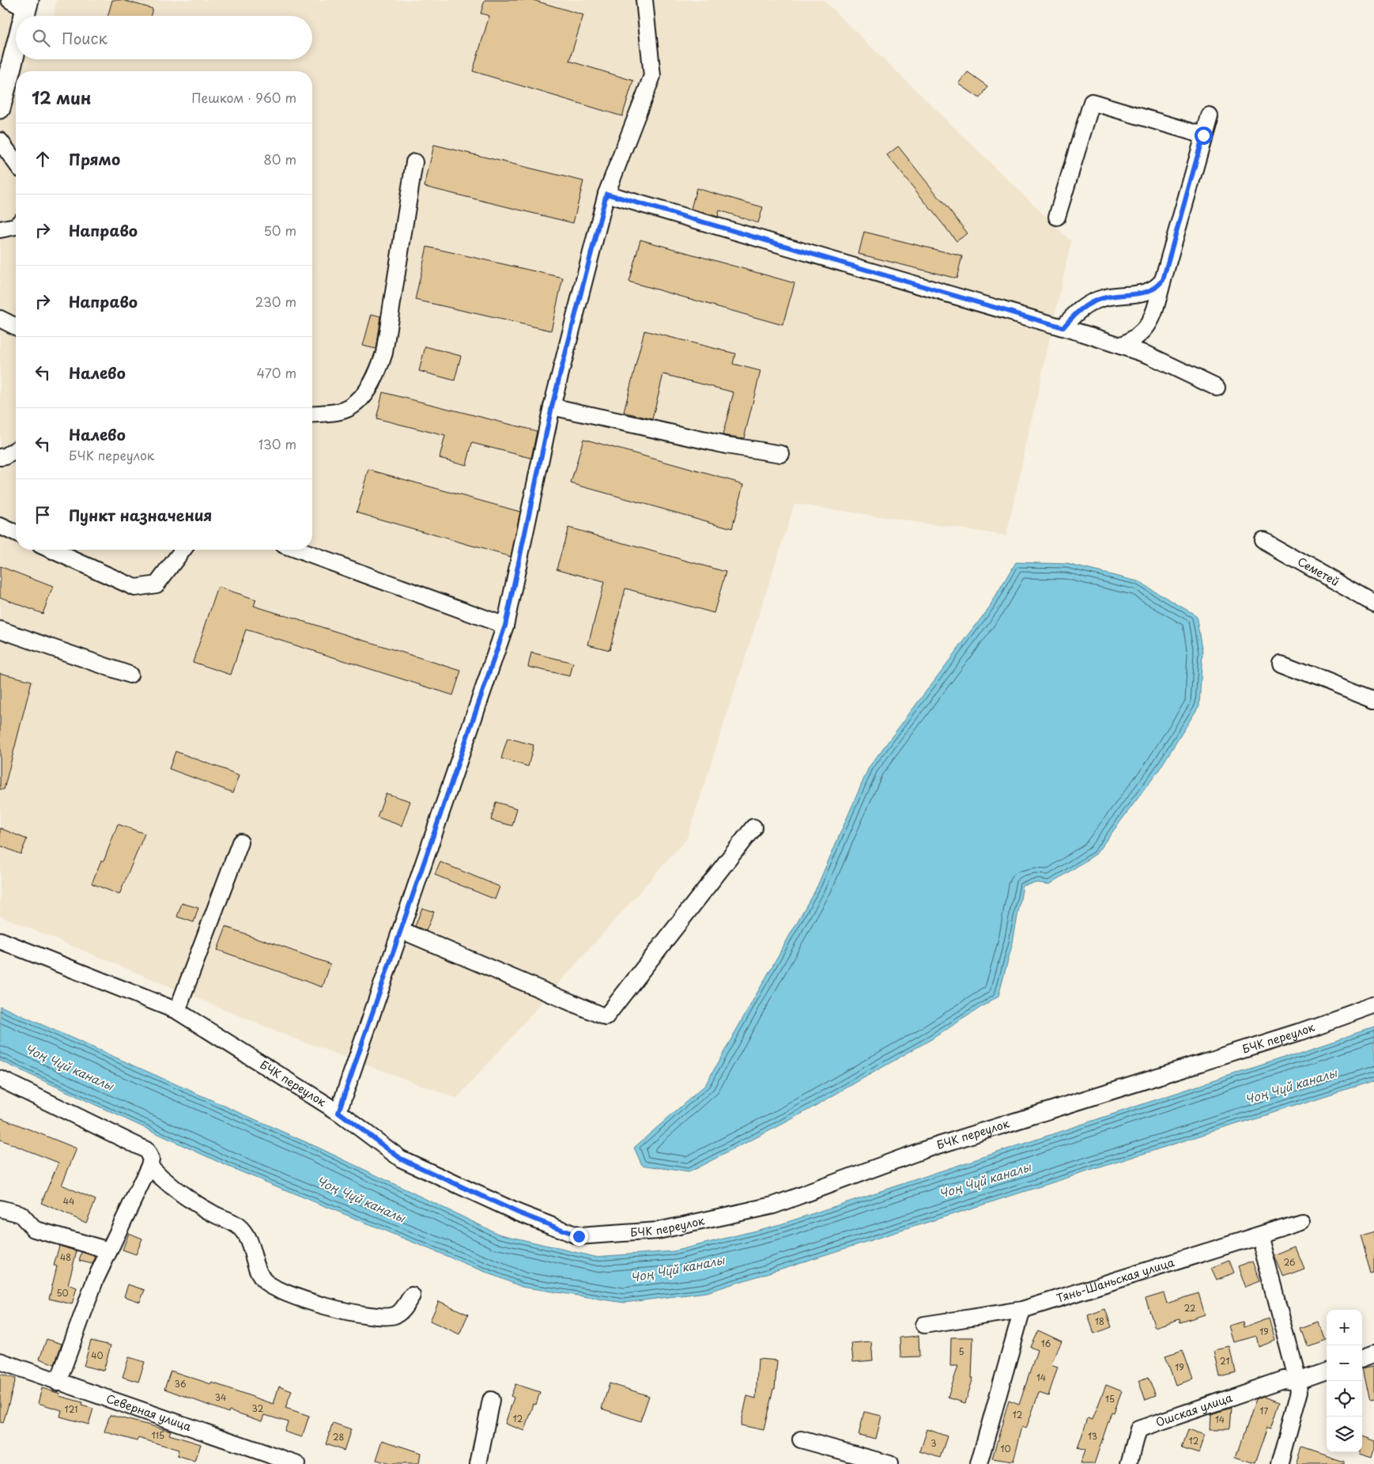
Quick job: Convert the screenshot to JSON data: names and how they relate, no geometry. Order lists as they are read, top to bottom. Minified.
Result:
{"streets":{"street":["Семетей","БЧК переулок","Тянь-Шаньская улица","Ошская улица","Северная улица"]},"water":["Чоң Чүй каналы"],"house_numbers":["44","48","26","50","22","18","19","16","5","40","21","19","14","36","34","15","32","121","17","12","12","14","115","13","28","12","3","10"],"page":{"search":"Поиск","heading":["12 мин","Пешком · 960 m"],"list":[["Прямо","80 m"],["Направо","50 m"],["Направо","230 m"],["Налево","470 m"],["Налево","БЧК переулок","130 m"],"Пункт назначения"],"map_buttons":["+","−"]}}
